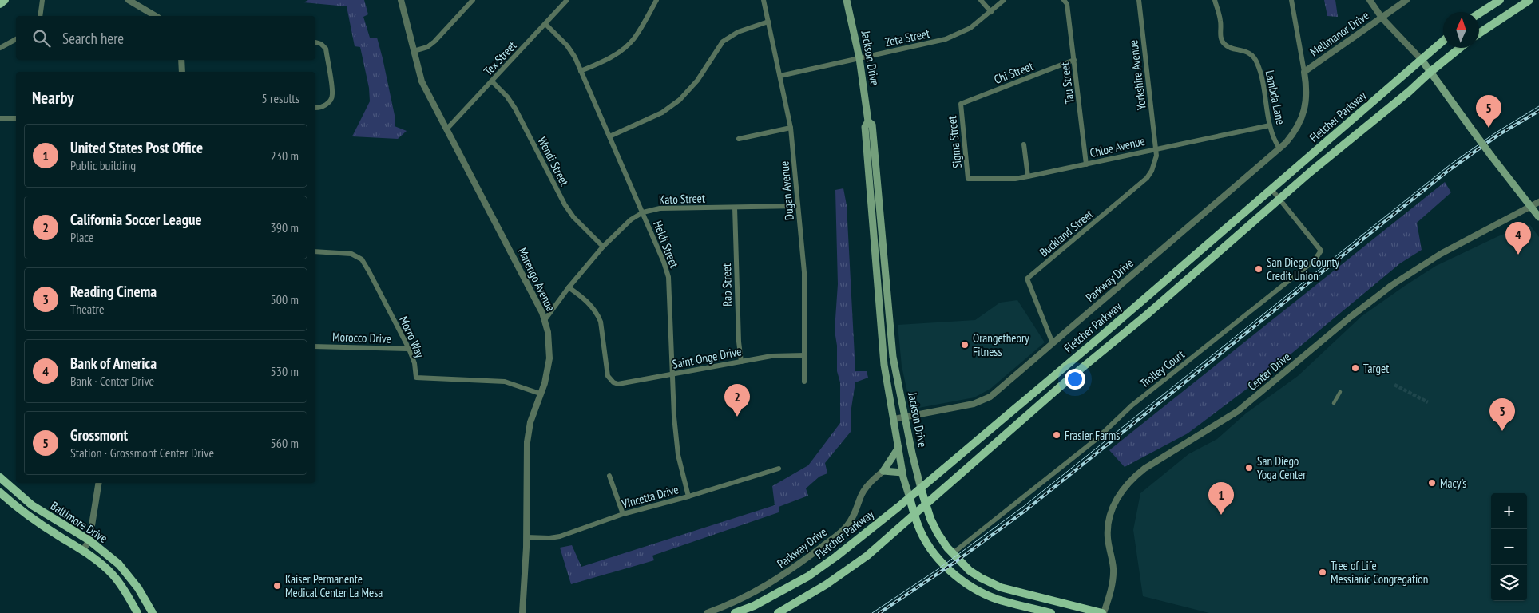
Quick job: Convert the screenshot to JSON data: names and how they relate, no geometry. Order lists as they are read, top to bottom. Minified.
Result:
{"streets":{"main road":["Jackson Drive","Fletcher Parkway","Baltimore Drive"],"street":["Mellmanor Drive","Zeta Street","Tex Street","Chi Street","Yorkshire Avenue","Tau Street","Lambda Lane","Sigma Street","Chloe Avenue","Wendi Street","Dugan Avenue","Kato Street","Buckland Street","Heidi Street","Marengo Avenue","Parkway Drive","Rab Street","Morro Way","Morocco Drive","Saint Onge Drive","Trolley Court","Center Drive","Vincetta Drive"]},"crossings":[["Mellmanor Drive","Parkway Drive"],["Zeta Street","Jackson Drive"],["Zeta Street","Dugan Avenue"],["Tex Street","Wendi Street"],["Tex Street","Heidi Street"],["Tex Street","Marengo Avenue"],["Jackson Drive","Fletcher Parkway"],["Jackson Drive","Parkway Drive"],["Jackson Drive","Trolley Court"],["Jackson Drive","Center Drive"],["Chi Street","Tau Street"],["Chi Street","Sigma Street"],["Yorkshire Avenue","Chloe Avenue"],["Yorkshire Avenue","Buckland Street"],["Tau Street","Chloe Avenue"],["Lambda Lane","Chloe Avenue"],["Lambda Lane","Parkway Drive"],["Fletcher Parkway","Trolley Court"],["Sigma Street","Chloe Avenue"],["Chloe Avenue","Buckland Street"],["Wendi Street","Kato Street"],["Dugan Avenue","Kato Street"],["Dugan Avenue","Saint Onge Drive"],["Kato Street","Heidi Street"],["Kato Street","Marengo Avenue"],["Kato Street","Rab Street"],["Kato Street","Saint Onge Drive"],["Buckland Street","Parkway Drive"],["Heidi Street","Saint Onge Drive"],["Heidi Street","Vincetta Drive"],["Marengo Avenue","Morro Way"],["Marengo Avenue","Vincetta Drive"],["Rab Street","Saint Onge Drive"],["Morro Way","Morocco Drive"]],"places":["San Diego County Credit Union","Orangetheory Fitness","Target","Frasier Farms","San Diego Yoga Center","Macy's","Tree of Life Messianic Congregation","Kaiser Permanente Medical Center La Mesa"],"north":"top","page":{"search":"Search here","heading":["Nearby","5 results"],"pins":["5","4","2","3","1"],"list":[{"mark":"1","name":"United States Post Office","note":"Public building","value":"230 m"},{"mark":"2","name":"California Soccer League","note":"Place","value":"390 m"},{"mark":"3","name":"Reading Cinema","note":"Theatre","value":"500 m"},{"mark":"4","name":"Bank of America","note":"Bank · Center Drive","value":"530 m"},{"mark":"5","name":"Grossmont","note":"Station · Grossmont Center Drive","value":"560 m"}],"map_buttons":["+","−"]}}
